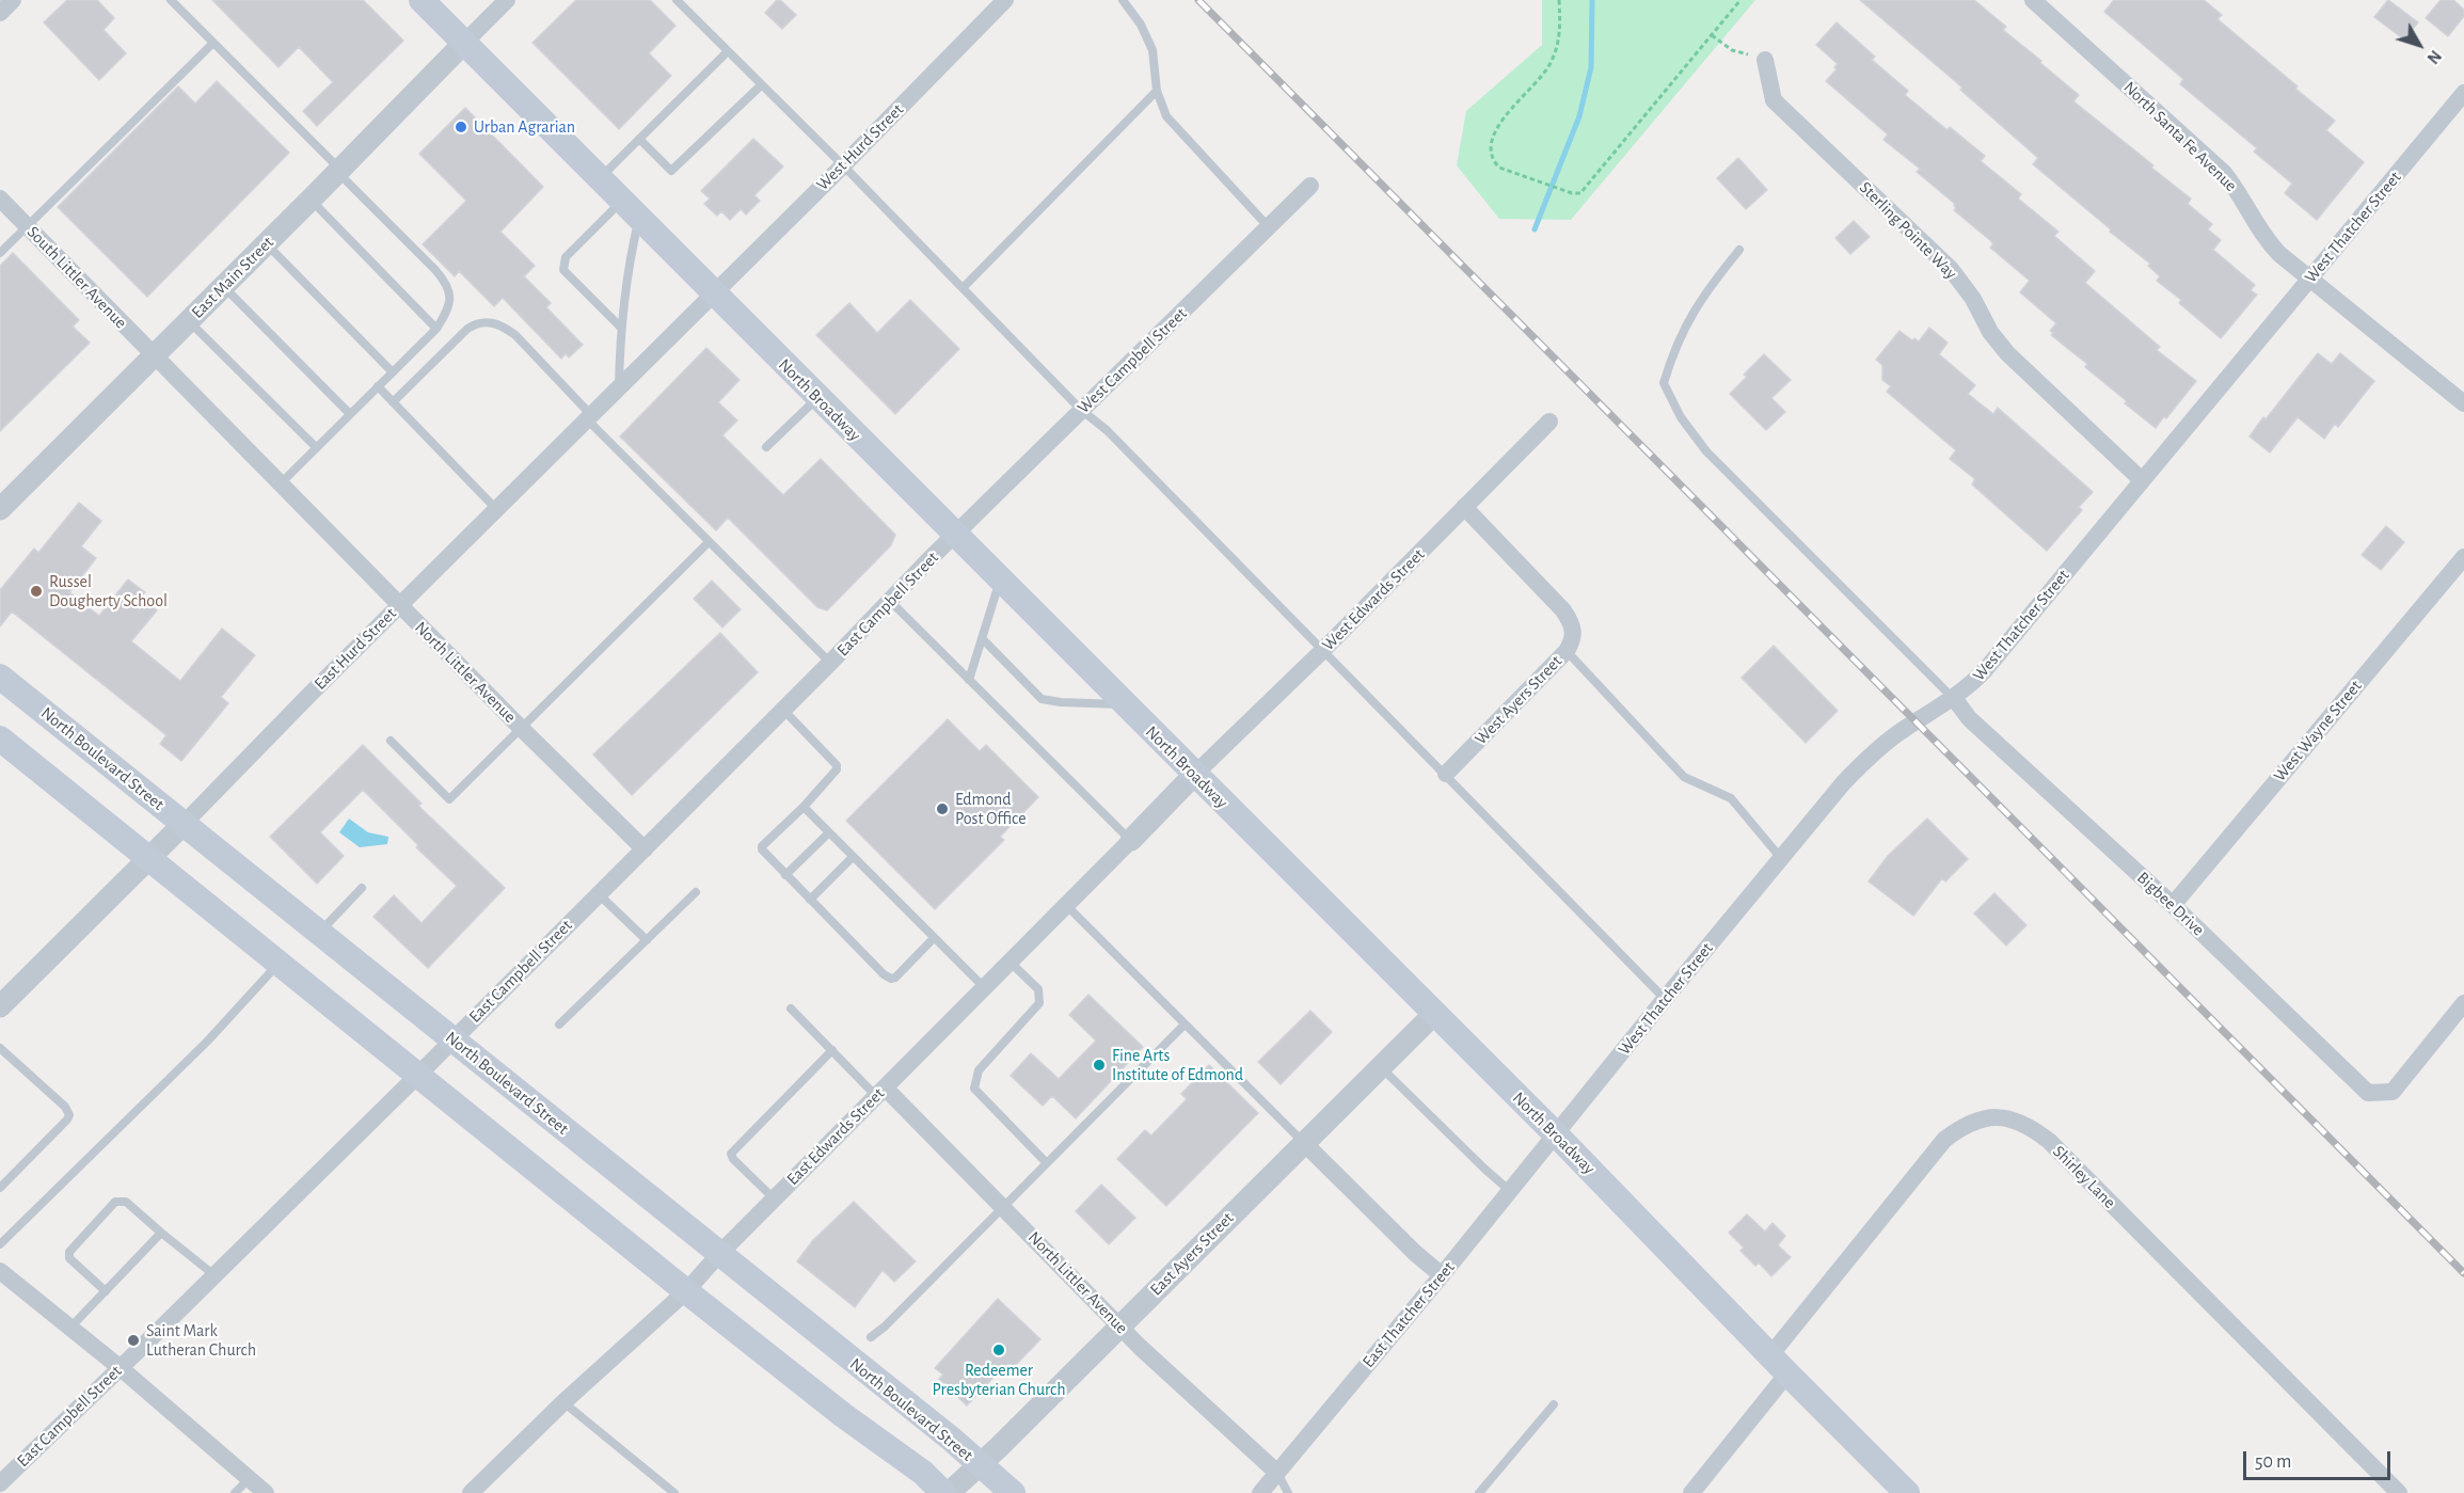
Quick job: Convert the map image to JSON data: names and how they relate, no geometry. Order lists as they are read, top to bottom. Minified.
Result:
{"streets":{"main road":["North Broadway","North Boulevard Street"],"street":["North Santa Fe Avenue","West Hurd Street","West Thatcher Street","Sterling Pointe Way","South Littler Avenue","East Main Street","West Campbell Street","West Edwards Street","East Campbell Street","East Hurd Street","North Littler Avenue","West Ayers Street","West Wayne Street","Bigbee Drive","East Edwards Street","Shirley Lane","East Ayers Street","East Thatcher Street"]},"crossings":[["North Santa Fe Avenue","West Thatcher Street"],["West Hurd Street","North Broadway"],["West Hurd Street","East Hurd Street"],["West Thatcher Street","Sterling Pointe Way"],["West Thatcher Street","North Broadway"],["West Thatcher Street","Bigbee Drive"],["West Thatcher Street","East Thatcher Street"],["South Littler Avenue","East Main Street"],["South Littler Avenue","North Littler Avenue"],["East Main Street","North Broadway"],["East Main Street","North Littler Avenue"],["West Campbell Street","North Broadway"],["West Campbell Street","East Campbell Street"],["North Broadway","West Edwards Street"],["North Broadway","East Campbell Street"],["North Broadway","East Hurd Street"],["North Broadway","East Edwards Street"],["North Broadway","Shirley Lane"],["North Broadway","East Ayers Street"],["North Broadway","East Thatcher Street"],["West Edwards Street","West Ayers Street"],["West Edwards Street","East Edwards Street"],["East Campbell Street","North Littler Avenue"],["East Campbell Street","North Boulevard Street"],["East Hurd Street","North Littler Avenue"],["East Hurd Street","North Boulevard Street"],["North Littler Avenue","East Edwards Street"],["North Littler Avenue","East Ayers Street"],["North Littler Avenue","East Thatcher Street"],["West Wayne Street","Bigbee Drive"],["North Boulevard Street","East Edwards Street"],["North Boulevard Street","East Ayers Street"]],"places":["Urban Agrarian","Russel Dougherty School","Edmond Post Office","Fine Arts Institute of Edmond","Saint Mark Lutheran Church","Redeemer Presbyterian Church"],"scale_bar":"50 m","north":"bottom right"}
